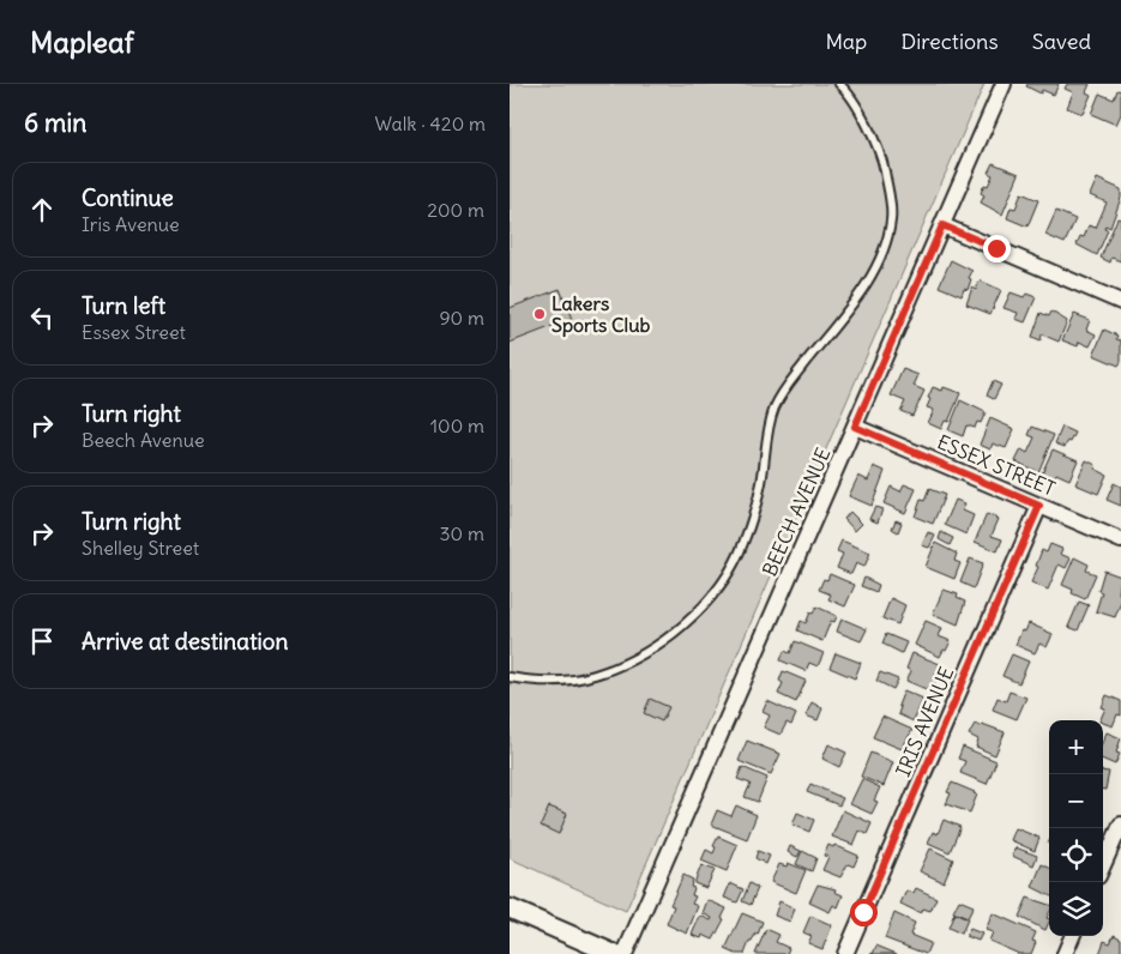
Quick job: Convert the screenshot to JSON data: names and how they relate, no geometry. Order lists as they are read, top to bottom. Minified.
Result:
{"streets":{"street":["ESSEX STREET","BEECH AVENUE","IRIS AVENUE"]},"crossings":[["ESSEX STREET","BEECH AVENUE"],["ESSEX STREET","IRIS AVENUE"]],"places":["Lakers Sports Club"],"page":{"header":"Mapleaf","nav":["Map","Directions","Saved"],"heading":["6 min","Walk · 420 m"],"list":[["Continue","Iris Avenue","200 m"],["Turn left","Essex Street","90 m"],["Turn right","Beech Avenue","100 m"],["Turn right","Shelley Street","30 m"],"Arrive at destination"],"map_buttons":["+","−"]}}
